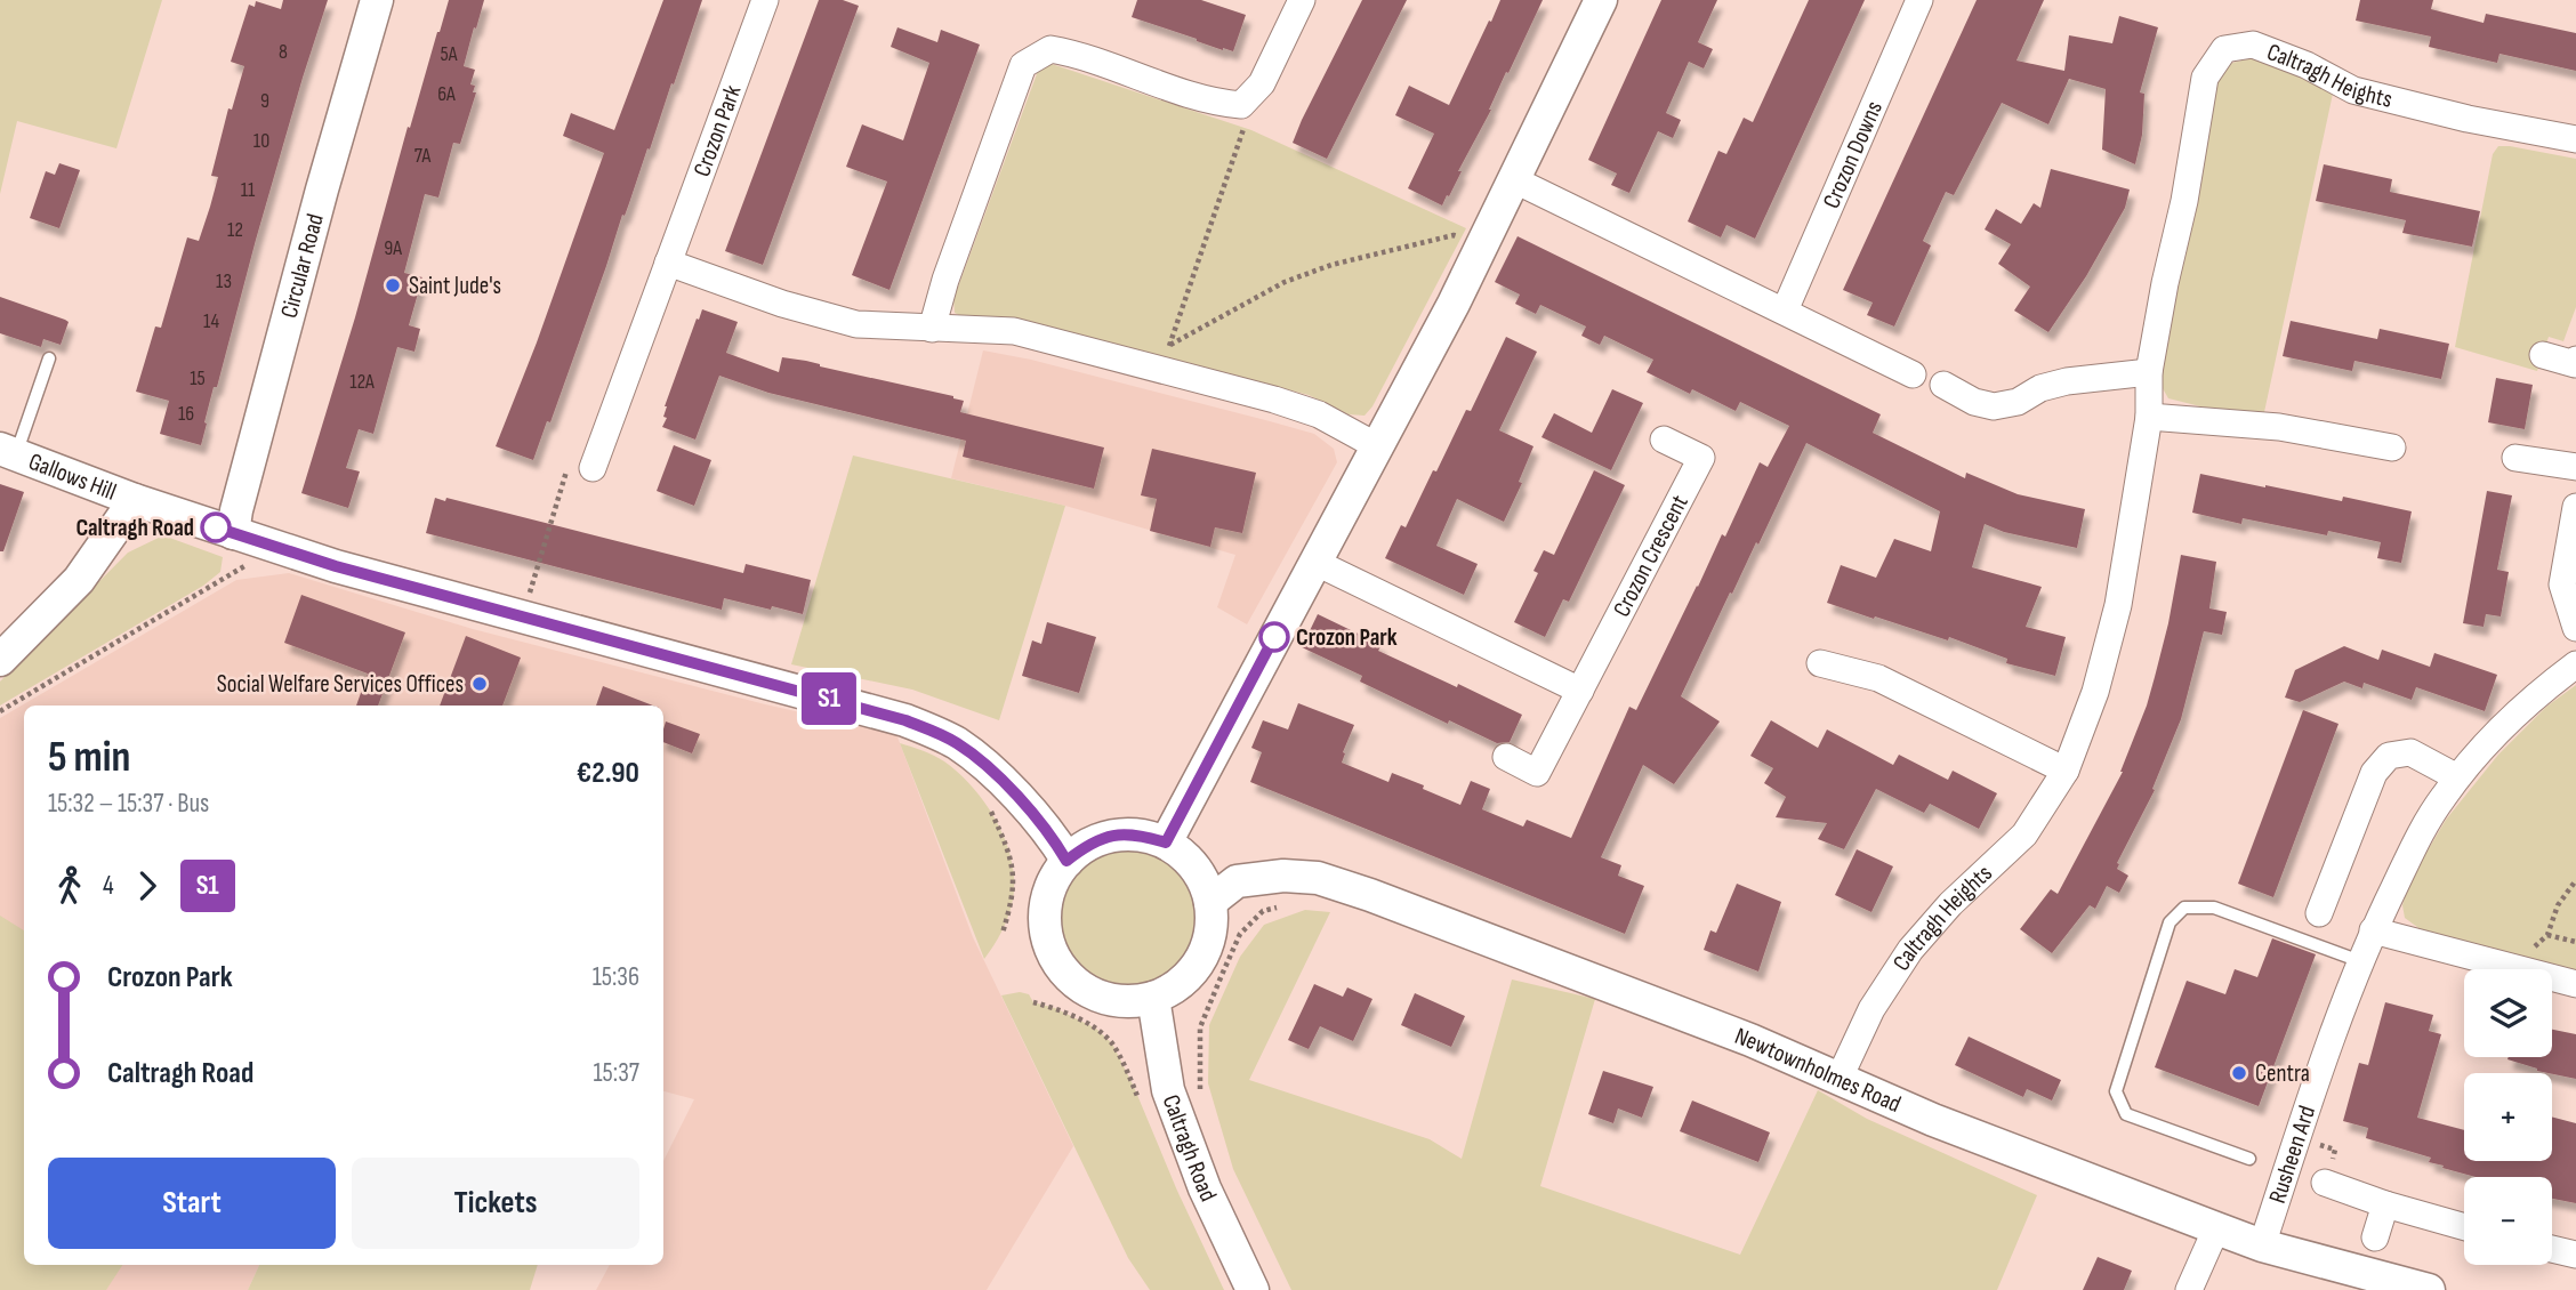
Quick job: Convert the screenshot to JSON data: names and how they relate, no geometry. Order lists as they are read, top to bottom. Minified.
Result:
{"streets":{"street":["Caltragh Heights","Crozon Park","Crozon Downs","Circular Road","Gallows Hill","Crozon Crescent","Newtownholmes Road","Caltragh Road","Rusheen Ard"]},"crossings":[["Caltragh Heights","Newtownholmes Road"],["Circular Road","Gallows Hill"],["Gallows Hill","Newtownholmes Road"],["Gallows Hill","Caltragh Road"],["Newtownholmes Road","Caltragh Road"],["Newtownholmes Road","Rusheen Ard"]],"places":["Saint Jude's","Caltragh Road","Crozon Park","Social Welfare Services Offices","Centra"],"lines":["bus line S1"],"house_numbers":["8","5A","6A","9","10","7A","11","12","9A","13","14","15","12A","16"],"page":{"on_map":"S1","heading":["5 min","15:32 – 15:37 · Bus","€2.90"],"legs":["4","S1"],"list":[{"name":"Crozon Park","value":"15:36"},{"name":"Caltragh Road","value":"15:37"}],"map_buttons":["+","−"],"buttons":["Start","Tickets"]}}
